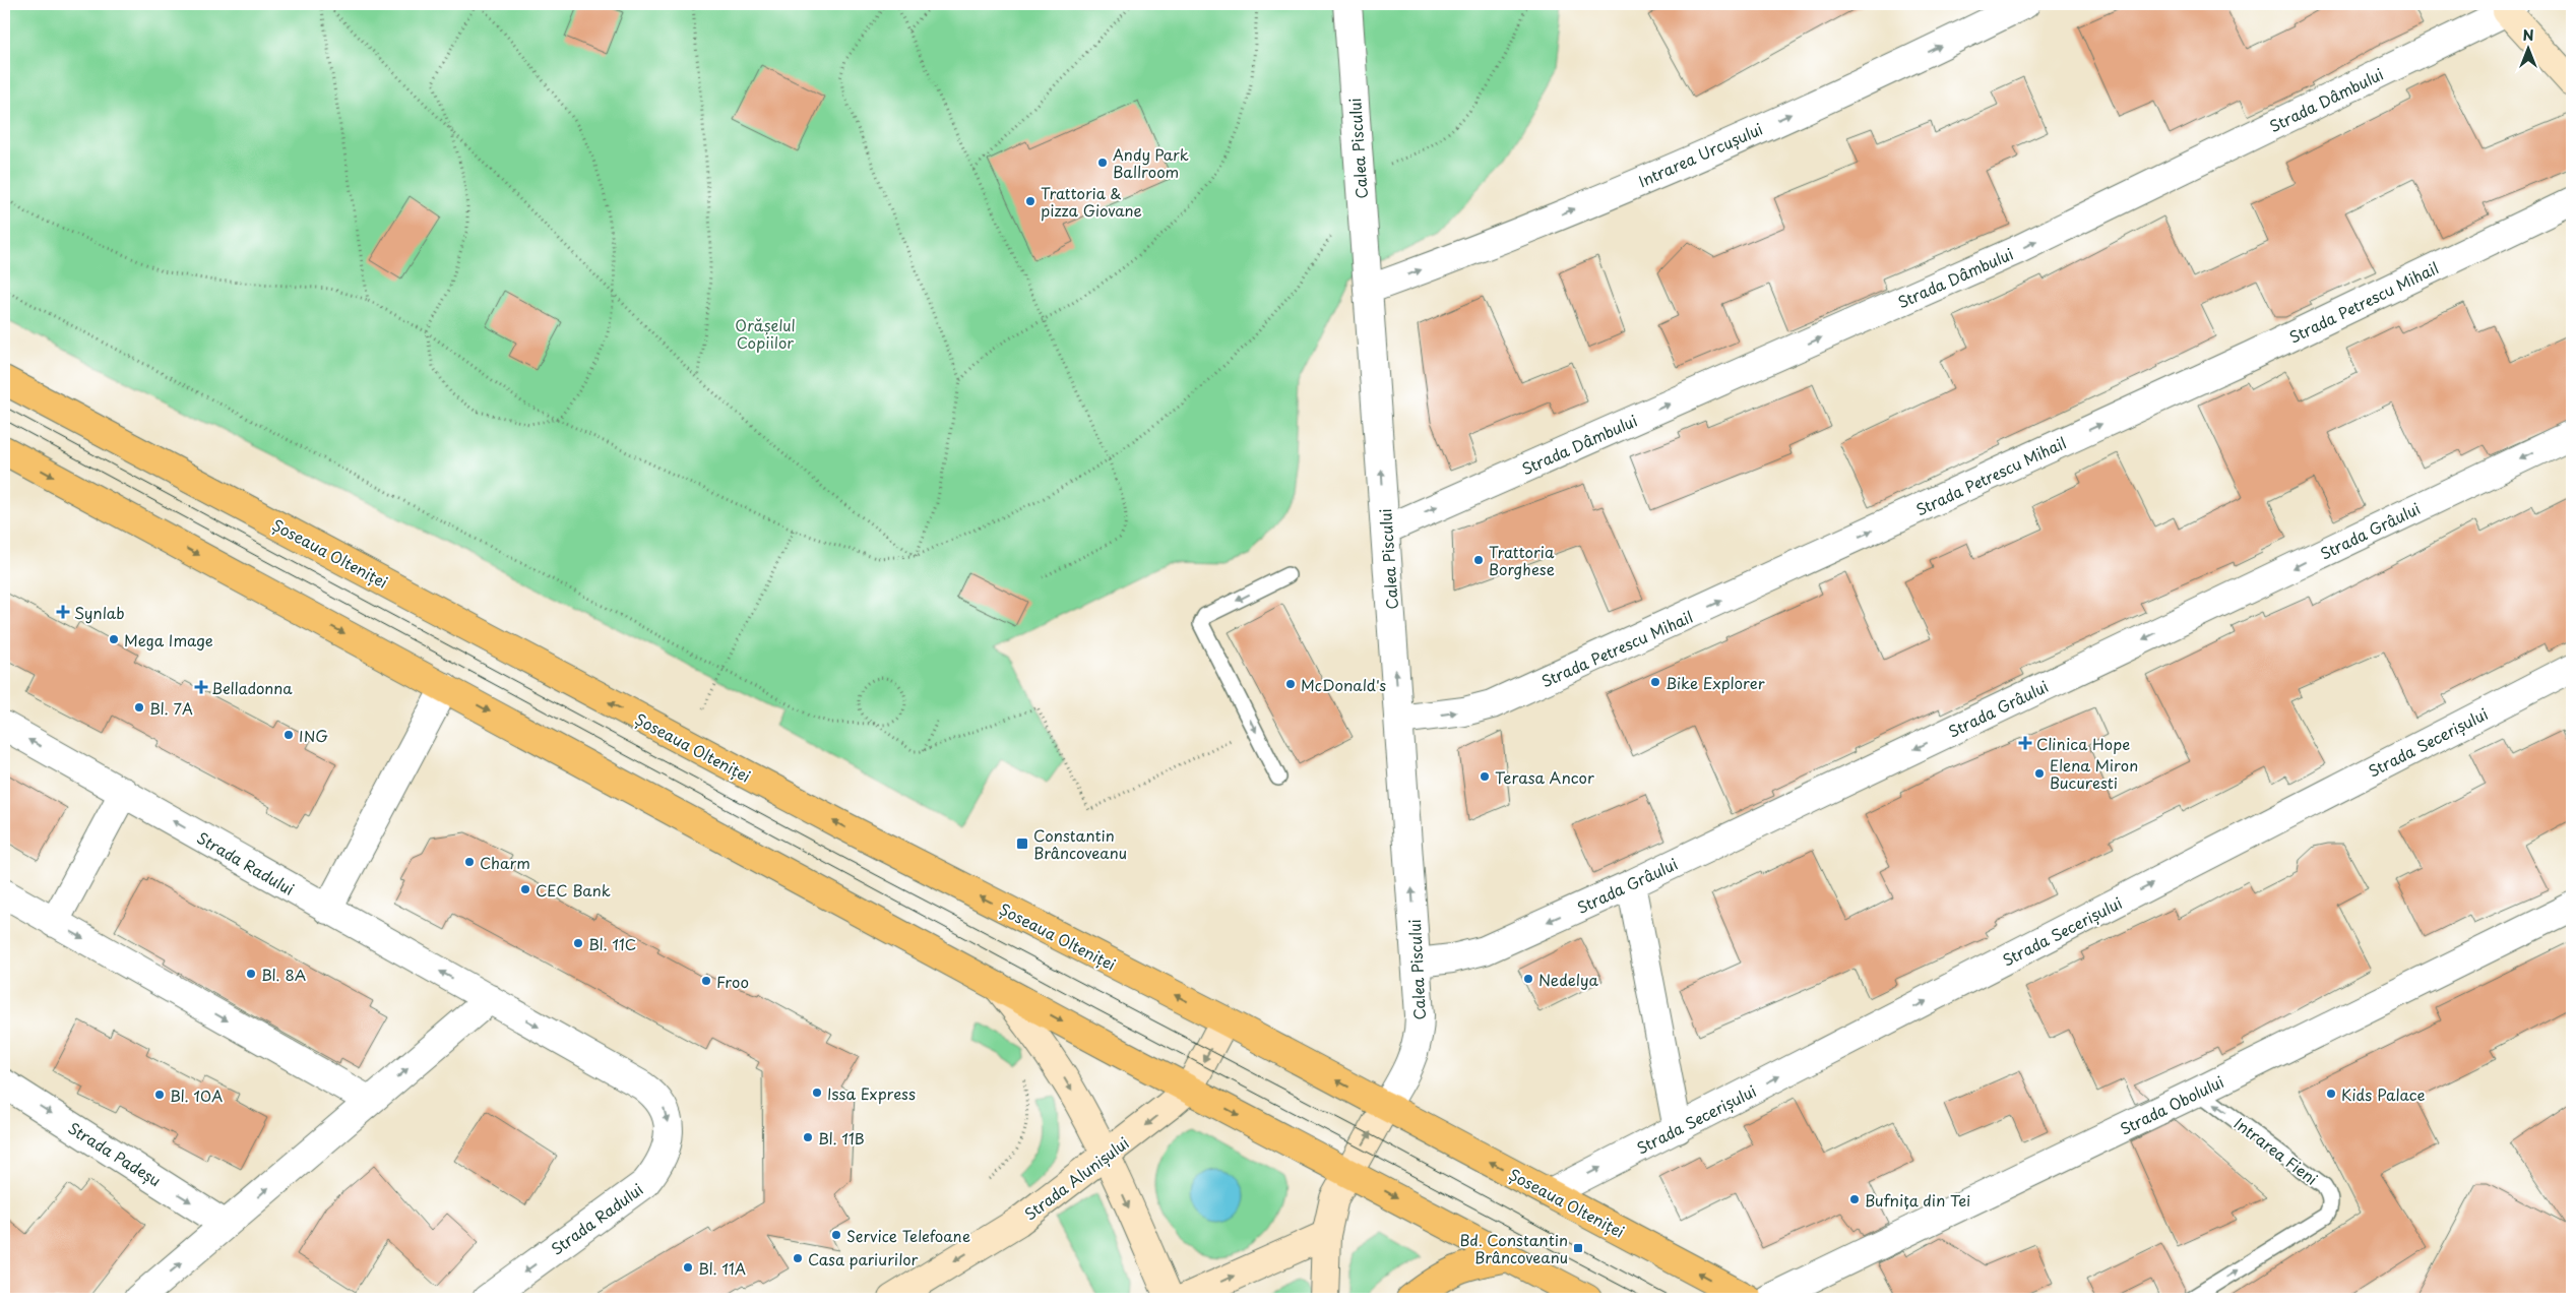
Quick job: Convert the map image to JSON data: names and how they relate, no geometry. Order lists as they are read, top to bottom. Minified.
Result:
{"streets":{"main road":["Șoseaua Olteniței"],"street":["Strada Dâmbului","Calea Piscului","Intrarea Urcușului","Strada Petrescu Mihail","Strada Grâului","Strada Secerișului","Strada Radului","Strada Obolului","Strada Padeșu","Strada Alunișului"],"lane":["Intrarea Fieni"]},"crossings":[["Strada Dâmbului","Calea Piscului"],["Calea Piscului","Intrarea Urcușului"],["Calea Piscului","Strada Petrescu Mihail"],["Calea Piscului","Strada Grâului"],["Calea Piscului","Șoseaua Olteniței"],["Șoseaua Olteniței","Strada Secerișului"],["Șoseaua Olteniței","Strada Alunișului"],["Strada Obolului","Intrarea Fieni"]],"one_way":["Strada Dâmbului","Calea Piscului","Intrarea Urcușului","Strada Petrescu Mihail","Strada Grâului","Strada Secerișului"],"parks":["Orășelul Copiilor"],"places":{"other":["Andy Park Ballroom","Trattoria & pizza Giovane","Trattoria Borghese","Mega Image","Bike Explorer","McDonald's","Bl. 7A","ING","Elena Miron Bucuresti","Terasa Ancor","Charm","CEC Bank","Bl. 11C","Bl. 8A","Nedelya","Froo","Issa Express","Kids Palace","Bl. 10A","Bl. 11B","Bufnița din Tei","Service Telefoane","Casa pariurilor","Bl. 11A"],"health":["Synlab","Belladonna","Clinica Hope"],"transit":["Constantin Brâncoveanu","Bd. Constantin Brâncoveanu"]},"north":"top"}
